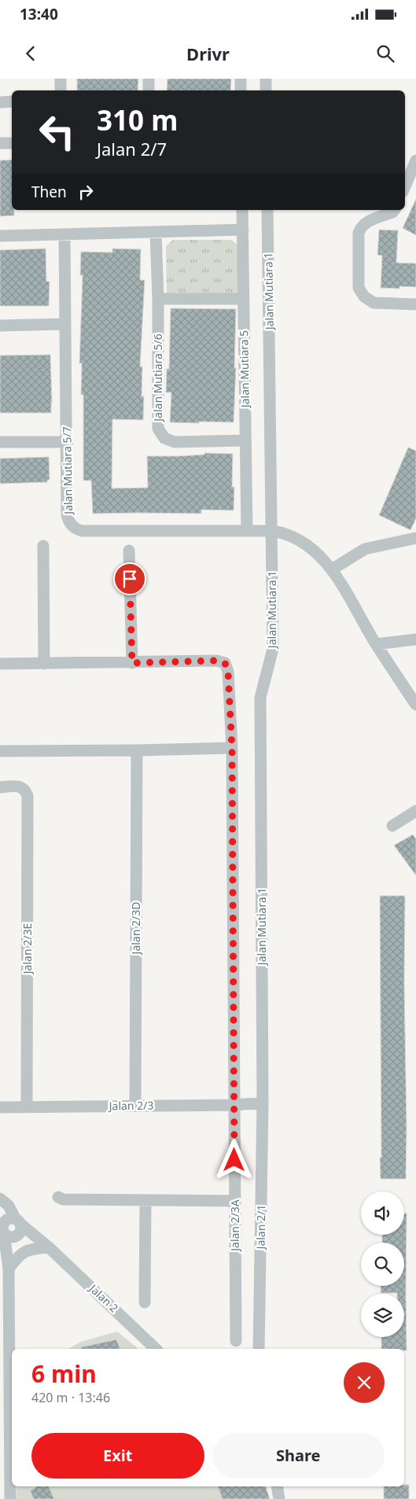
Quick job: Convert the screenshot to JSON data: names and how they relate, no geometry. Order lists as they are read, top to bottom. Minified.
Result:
{"streets":{"street":["Jalan Mutiara 1","Jalan Mutiara 5","Jalan Mutiara 5/6","Jalan Mutiara 5/7","Jalan 2/3D","Jalan 2/3E","Jalan 2/3","Jalan 2/3A","Jalan 2/1","Jalan 2"]},"crossings":[["Jalan Mutiara 1","Jalan Mutiara 5/7"],["Jalan Mutiara 1","Jalan 2/3"],["Jalan Mutiara 1","Jalan 2/1"],["Jalan Mutiara 5","Jalan Mutiara 5/6"],["Jalan Mutiara 5","Jalan Mutiara 5/7"],["Jalan 2/3D","Jalan 2/3"],["Jalan 2/3E","Jalan 2/3"],["Jalan 2/3","Jalan 2/3A"],["Jalan 2/3","Jalan 2/1"]],"page":{"status":"13:40","header":"Drivr","turn":["310 m","Jalan 2/7"],"then":"Then","heading":["6 min","420 m · 13:46"],"buttons":["Exit","Share"]}}
